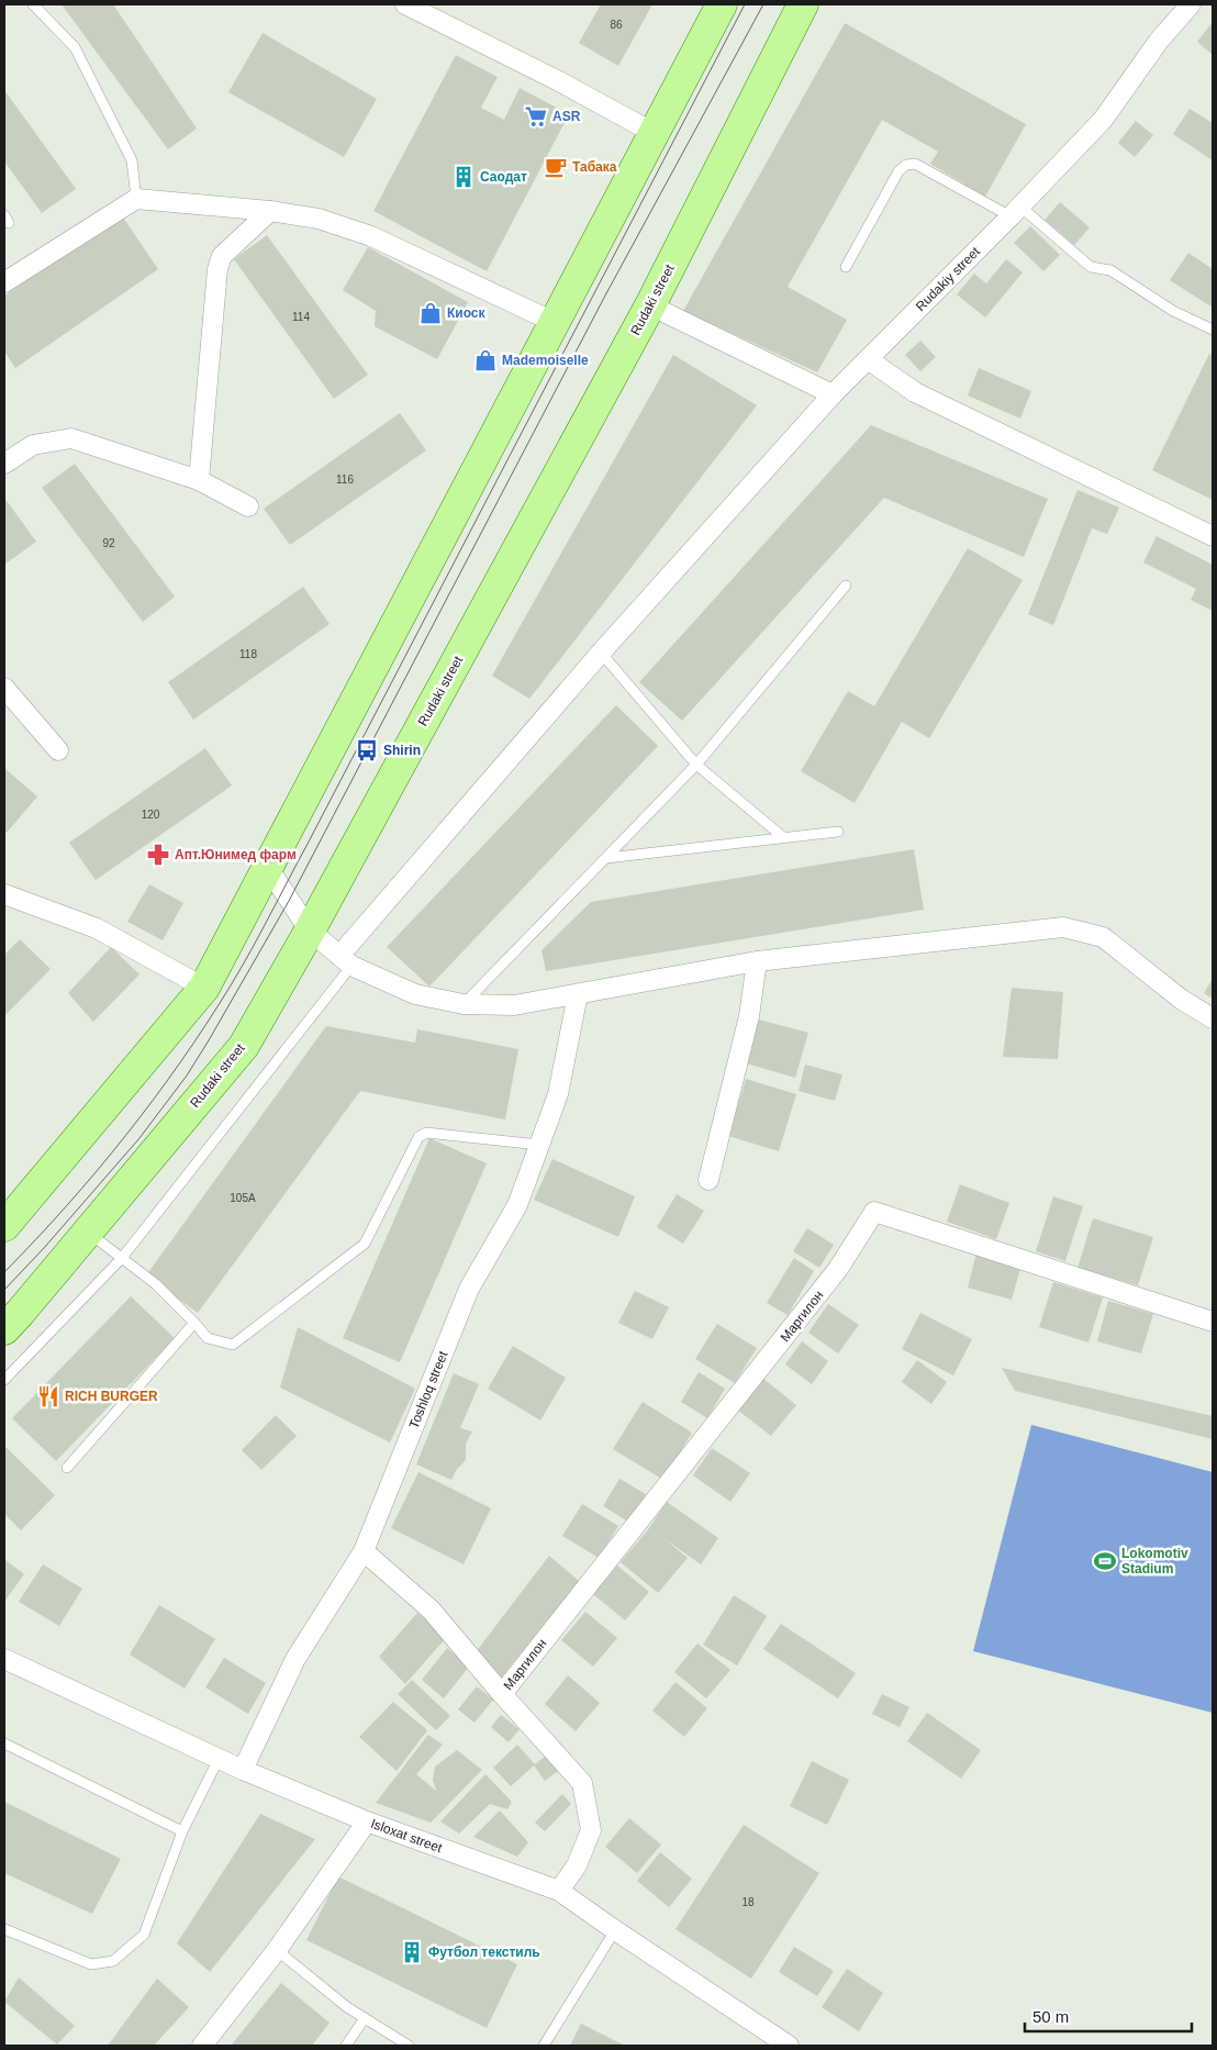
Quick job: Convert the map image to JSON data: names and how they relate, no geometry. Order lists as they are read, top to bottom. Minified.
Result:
{"streets":{"main road":["Rudaki street"],"street":["Rudakiy street","Маргилон","Toshloq street","Isloxat street"]},"crossings":[["Toshloq street","Isloxat street"]],"places":{"supermarket":["ASR"],"cafe":["Табака"],"building":["Саодат","Футбол текстиль"],"shop":["Киоск","Mademoiselle"],"bus stop":["Shirin"],"pharmacy":["Апт.Юнимед фарм"],"restaurant":["RICH BURGER"],"sports":["Lokomotiv Stadium"]},"house_numbers":["86","114","116","92","118","120","105А","18"],"scale_bar":"50 m"}
